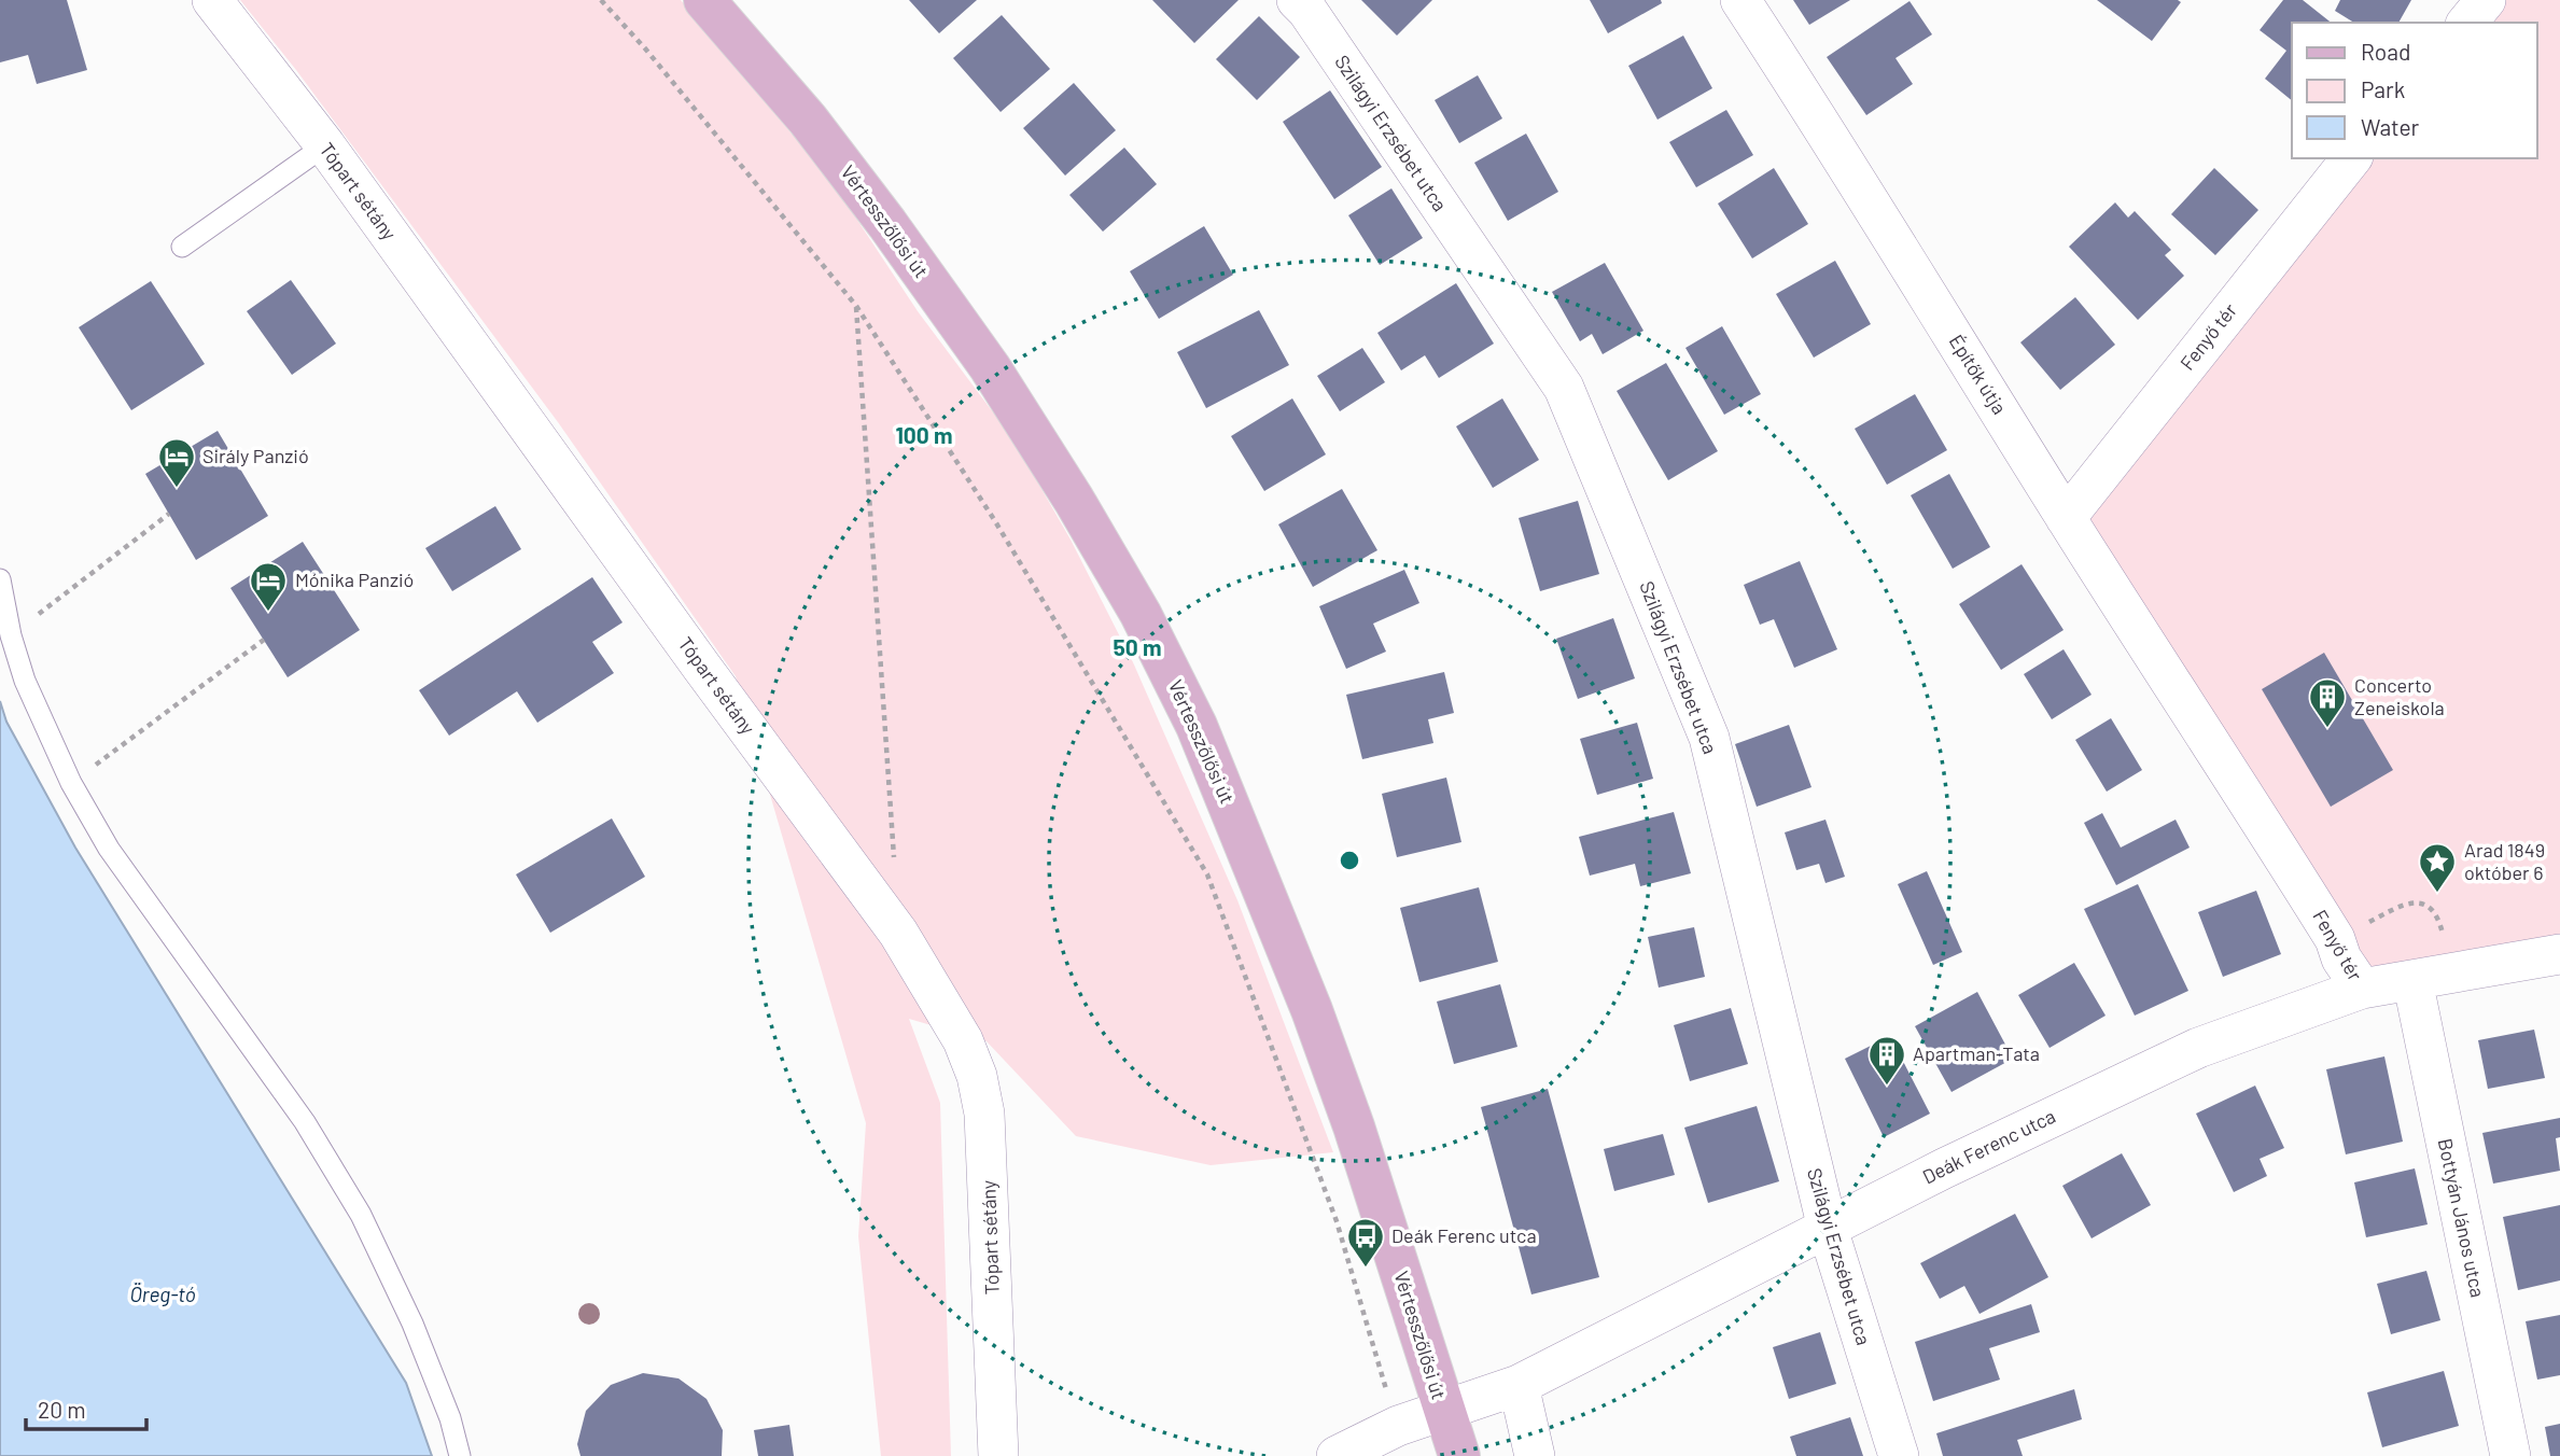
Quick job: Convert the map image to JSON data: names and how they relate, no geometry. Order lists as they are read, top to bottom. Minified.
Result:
{"streets":{"main road":["Vértesszőlősi út"],"street":["Szilágyi Erzsébet utca","Tópart sétány","Fenyő tér","Építők útja","Deák Ferenc utca","Bottyán János utca"]},"crossings":[["Szilágyi Erzsébet utca","Deák Ferenc utca"],["Vértesszőlősi út","Deák Ferenc utca"],["Fenyő tér","Építők útja"],["Fenyő tér","Deák Ferenc utca"],["Deák Ferenc utca","Bottyán János utca"]],"water":["Öreg-tó"],"places":{"hotel":["Sirály Panzió","Mónika Panzió"],"building":["Concerto Zeneiskola","Apartman-Tata"],"place":["Arad 1849 október 6"],"bus stop":["Deák Ferenc utca"]},"legend":["Road","Park","Water"],"scale_bar":"20 m","rings":["100 m","50 m"]}
